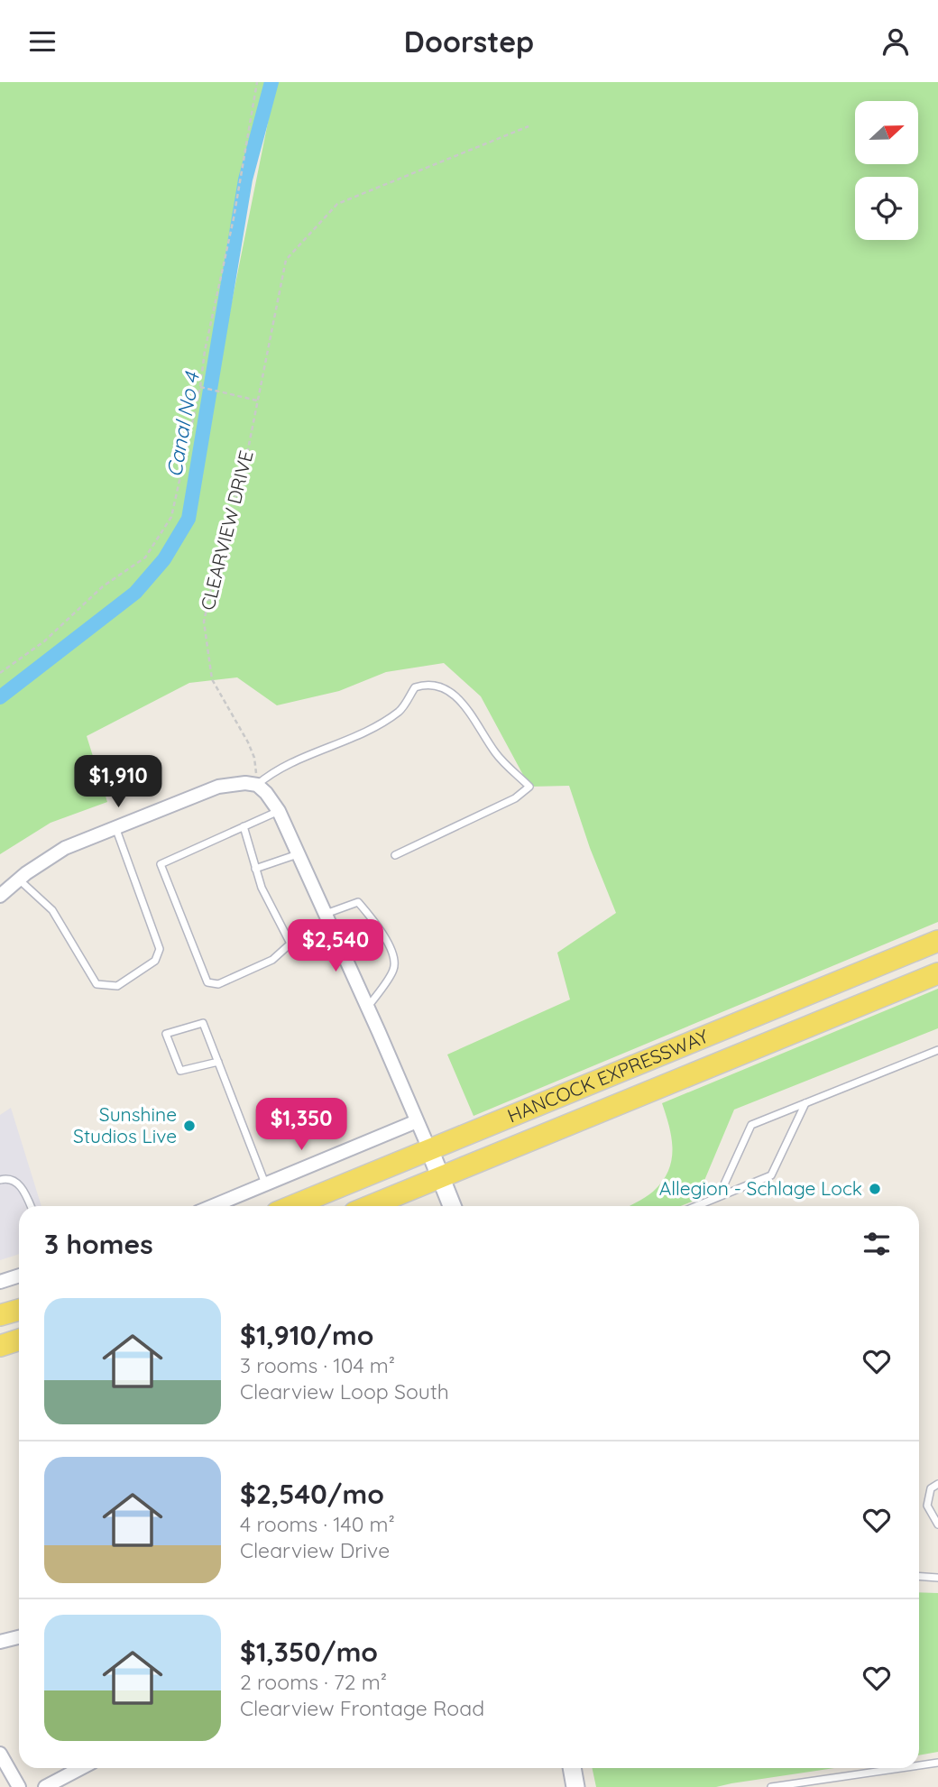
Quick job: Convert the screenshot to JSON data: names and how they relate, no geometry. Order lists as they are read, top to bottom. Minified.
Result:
{"streets":{"main road":["HANCOCK EXPRESSWAY"],"path":["CLEARVIEW DRIVE"]},"water":["Canal No 4"],"places":["Sunshine Studios Live","Allegion - Schlage Lock"],"north":"right","page":{"header":"Doorstep","price":["$1,910","$2,540","$1,350"],"heading":"3 homes","list":[{"name":"$1,910/mo","note":"3 rooms · 104 m² · Clearview Loop South"},{"name":"$2,540/mo","note":"4 rooms · 140 m² · Clearview Drive"},{"name":"$1,350/mo","note":"2 rooms · 72 m² · Clearview Frontage Road"}]}}
